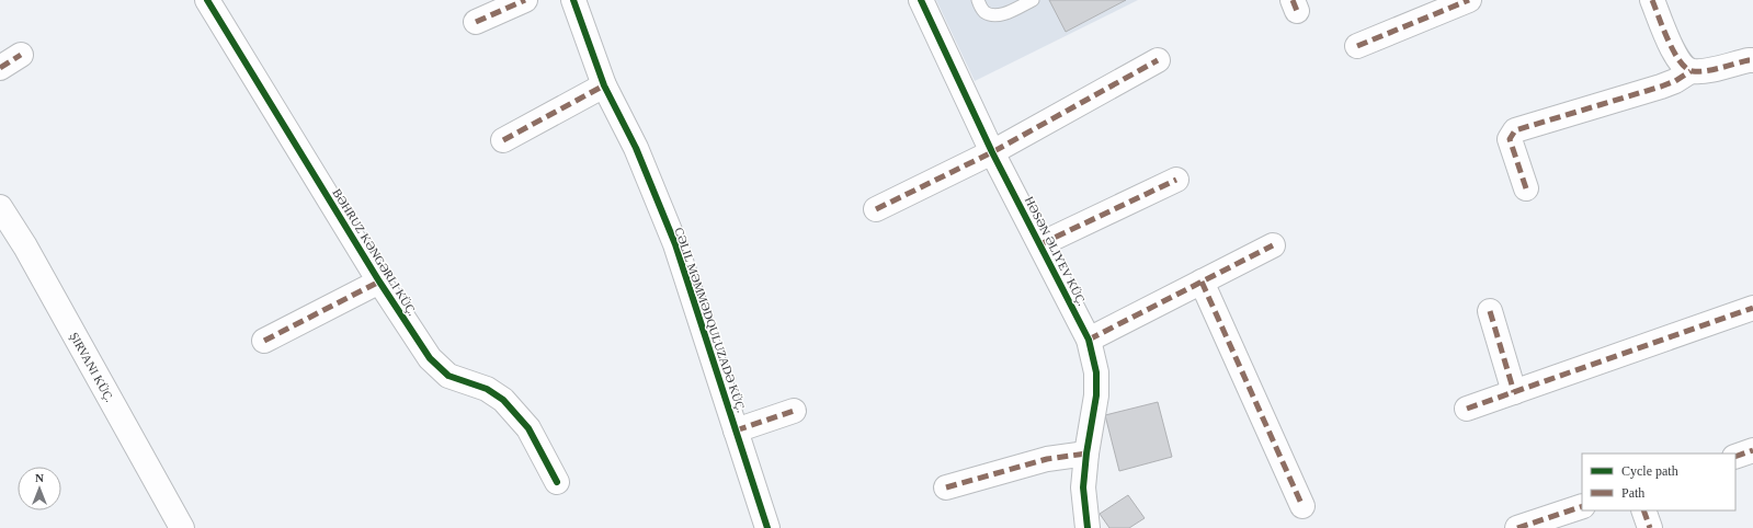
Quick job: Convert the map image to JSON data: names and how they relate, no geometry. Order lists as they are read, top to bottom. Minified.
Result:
{"streets":{"street":["HƏSƏN ƏLIYEV KÜÇ.","BƏHRUZ KƏNGƏRLI KÜÇ.","CƏLIL MƏMMƏDQULUZADƏ KÜÇ.","ŞIRVANI KÜÇ."]},"legend":["Cycle path","Path"],"north":"top"}
